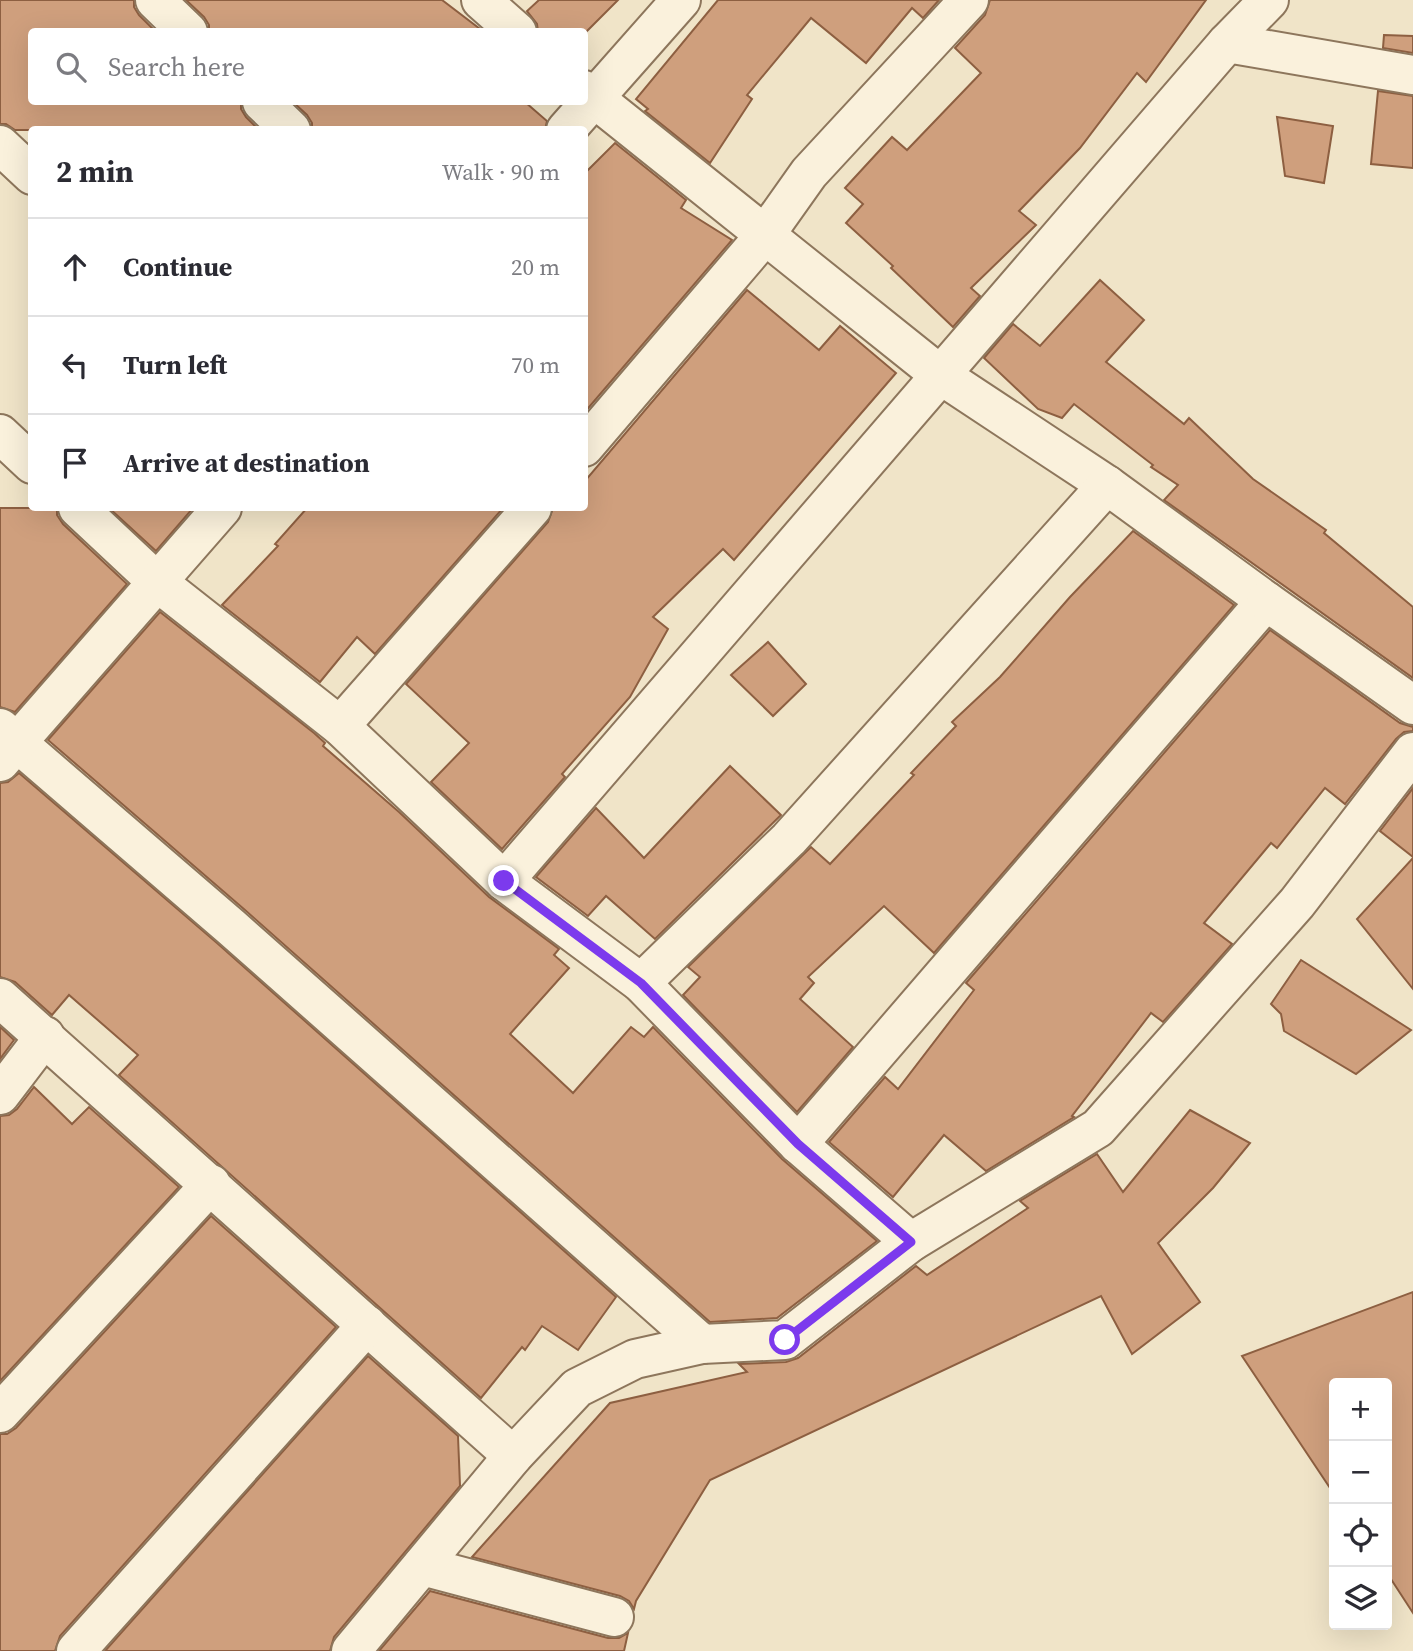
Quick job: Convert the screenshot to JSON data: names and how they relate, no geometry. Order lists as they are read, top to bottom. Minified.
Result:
{"page":{"search":"Search here","heading":["2 min","Walk · 90 m"],"list":[["Continue","20 m"],["Turn left","70 m"],"Arrive at destination"],"map_buttons":["+","−"]}}
